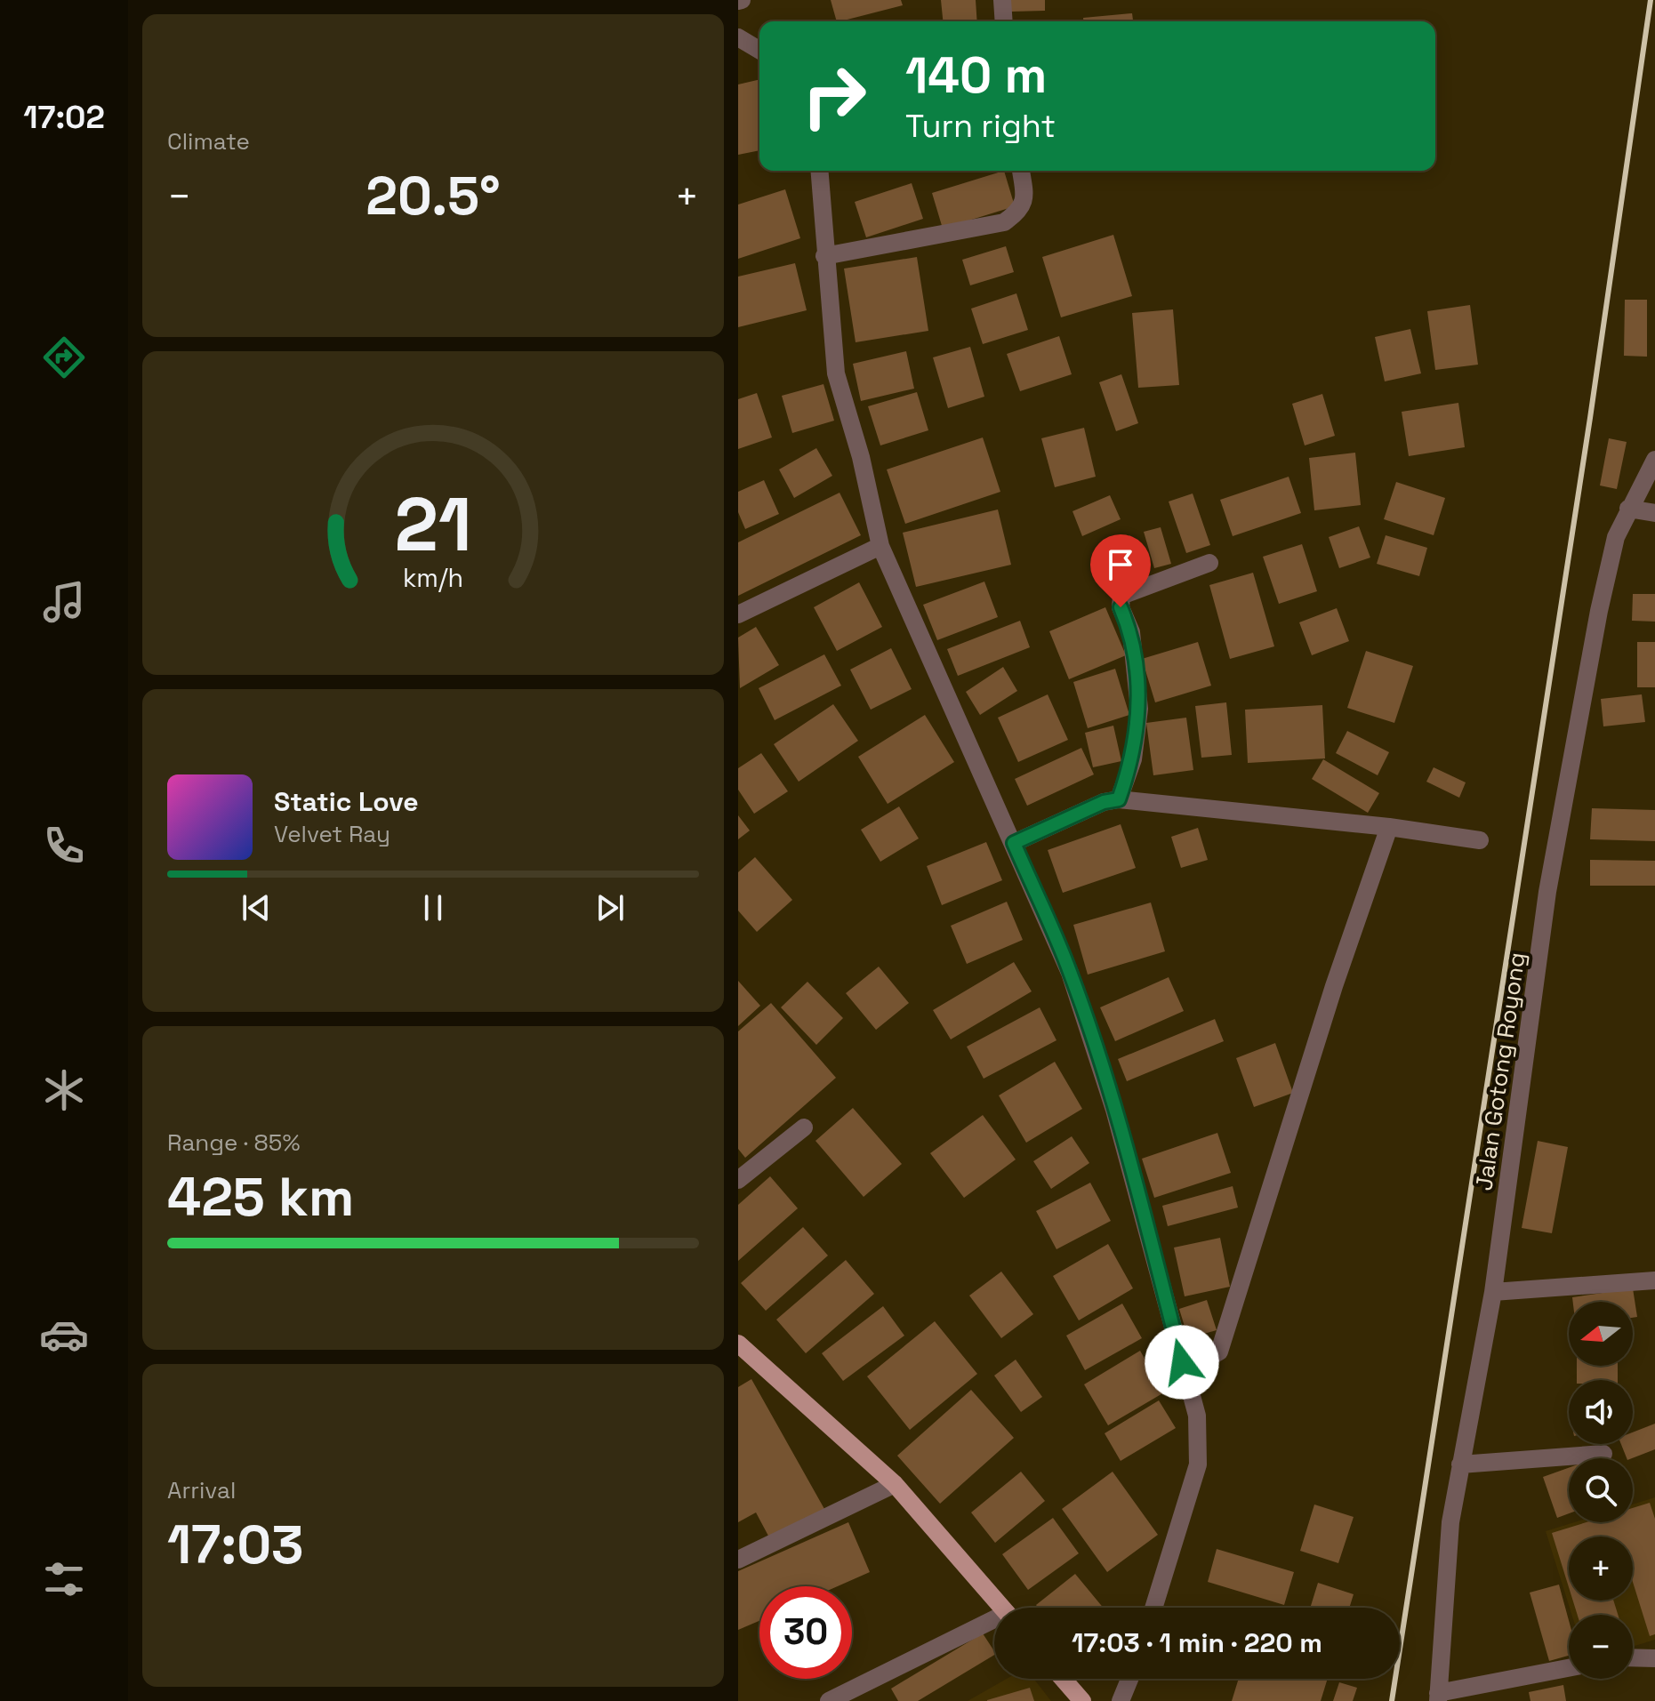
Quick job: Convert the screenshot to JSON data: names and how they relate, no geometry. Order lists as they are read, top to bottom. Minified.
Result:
{"streets":{"street":["Jalan Gotong Royong"]},"north":"left","page":{"tabs":"17:02","tile":["Climate",["Range · 85%","425 km"],["Arrival","17:03"]],"turn":["140 m","Turn right"],"heat":["−","20.5°","+"],"song":["Static Love","Velvet Ray"],"map_buttons":["+","−"],"limit":"30","trip":"17:03 · 1 min · 220 m","gauge":["21","km/h"]}}
